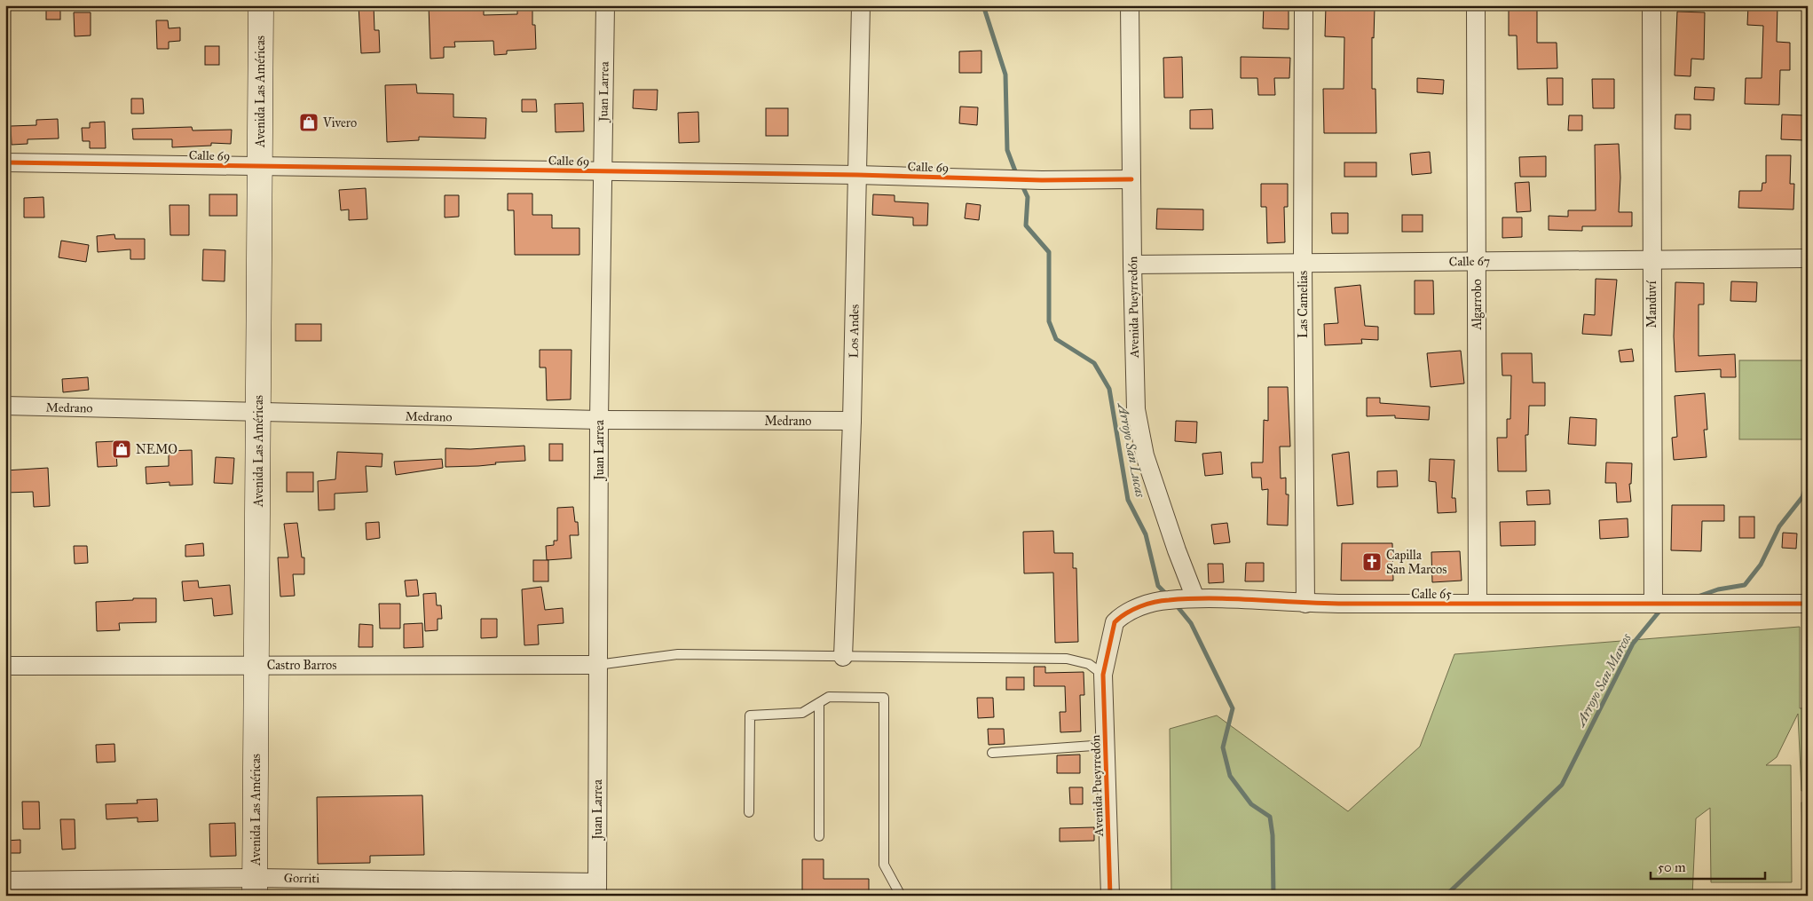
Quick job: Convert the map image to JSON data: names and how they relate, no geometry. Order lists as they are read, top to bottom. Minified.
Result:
{"streets":{"main road":["Avenida Las Américas"],"street":["Juan Larrea","Calle 69","Calle 67","Las Camelias","Algarrobo","Manduví","Avenida Pueyrredón","Los Andes","Medrano","Calle 65","Castro Barros","Gorriti"]},"crossings":[["Avenida Las Américas","Calle 69"],["Avenida Las Américas","Medrano"],["Avenida Las Américas","Castro Barros"],["Avenida Las Américas","Gorriti"],["Juan Larrea","Calle 69"],["Juan Larrea","Medrano"],["Juan Larrea","Castro Barros"],["Juan Larrea","Gorriti"],["Calle 69","Avenida Pueyrredón"],["Calle 69","Los Andes"],["Calle 67","Las Camelias"],["Calle 67","Algarrobo"],["Calle 67","Manduví"],["Calle 67","Avenida Pueyrredón"],["Las Camelias","Calle 65"],["Algarrobo","Calle 65"],["Manduví","Calle 65"],["Avenida Pueyrredón","Calle 65"],["Los Andes","Medrano"]],"water":["Arroyo San Lucas","Arroyo San Marcos"],"places":{"shop":["Vivero","NEMO"],"church":["Capilla San Marcos"]},"scale_bar":"50 m"}
